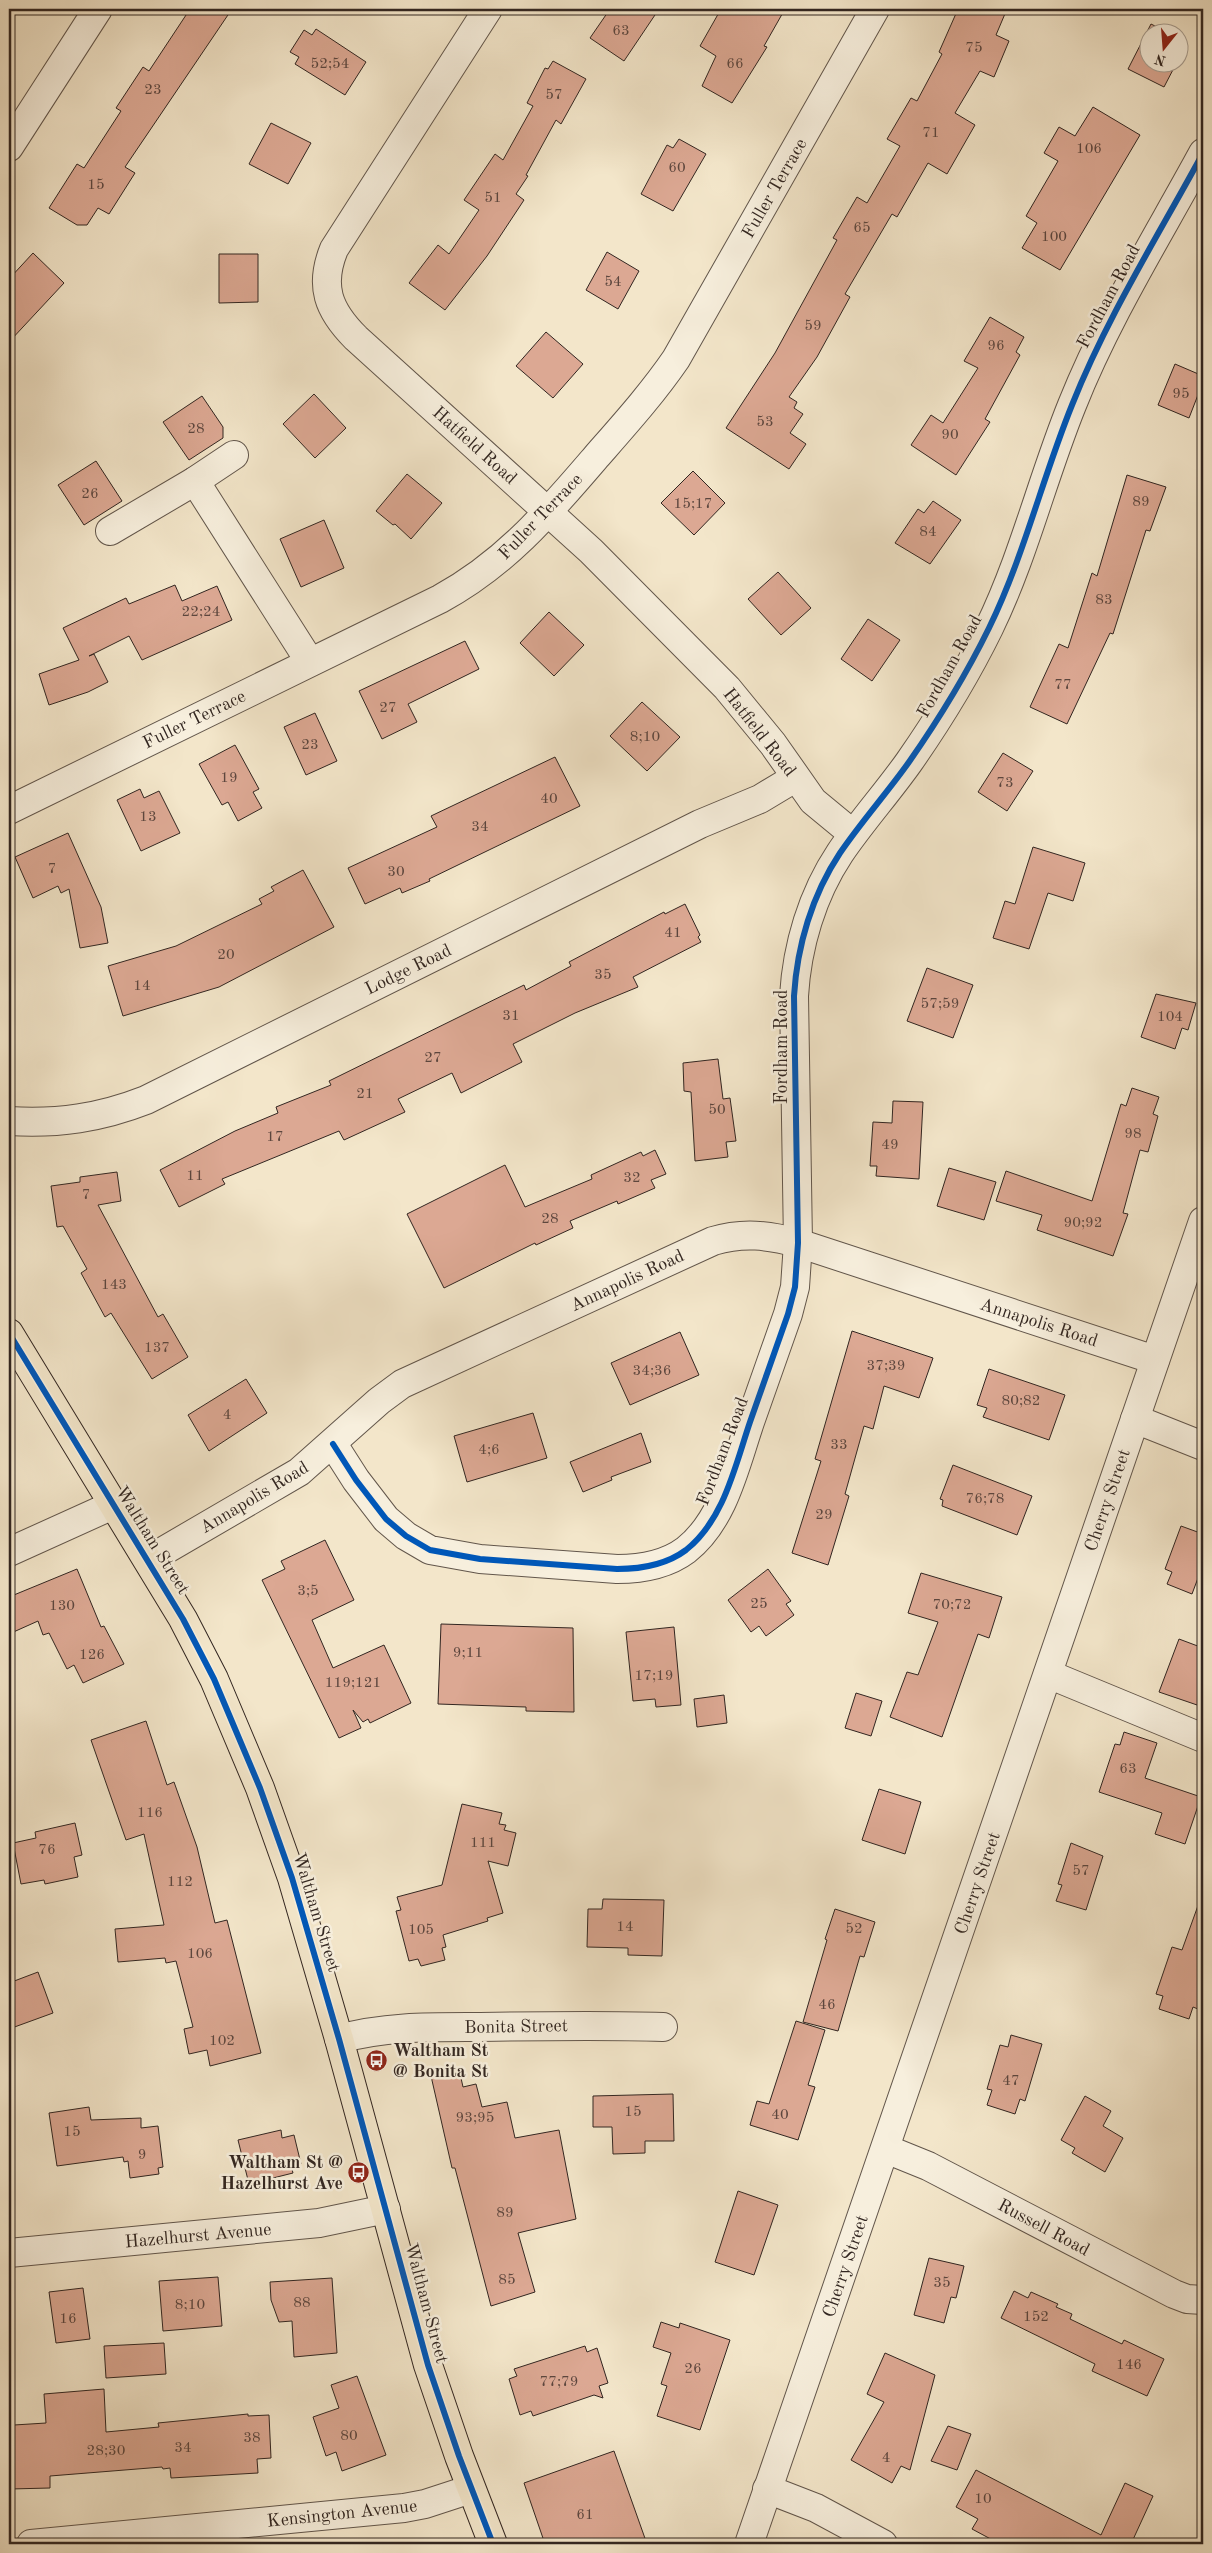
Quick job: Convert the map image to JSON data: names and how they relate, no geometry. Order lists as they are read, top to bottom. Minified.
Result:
{"streets":{"main road":["Waltham Street"],"street":["Fuller Terrace","Fordham Road","Hatfield Road","Lodge Road","Annapolis Road","Cherry Street","Bonita Street","Russell Road","Hazelhurst Avenue","Kensington Avenue"]},"crossings":[["Fuller Terrace","Hatfield Road"],["Fordham Road","Hatfield Road"],["Fordham Road","Annapolis Road"],["Hatfield Road","Lodge Road"],["Annapolis Road","Cherry Street"],["Annapolis Road","Waltham Street"],["Cherry Street","Russell Road"],["Waltham Street","Bonita Street"],["Waltham Street","Hazelhurst Avenue"],["Waltham Street","Kensington Avenue"]],"places":{"bus stop":["Waltham St @ Bonita St","Waltham St @ Hazelhurst Ave"]},"house_numbers":["63","75","52;54","66","23","57","71","106","60","15","51","65","100","54","59","96","95","53","28","90","26","89","15;17","84","83","22;24","77","27","8;10","23","19","73","40","13","34","7","30","41","20","35","14","57;59","31","104","27","21","50","98","17","49","11","32","7","28","90;92","143","137","37;39","34;36","80;82","4","33","4;6","76;78","29","3;5","25","70;72","130","9;11","126","17;19","119;121","63","116","111","76","57","112","14","52","105","106","46","102","47","15","40","93;95","15","9","89","85","35","88","8;10","152","16","146","26","77;79","80","38","34","28;30","4","10","61"],"north":"bottom"}
